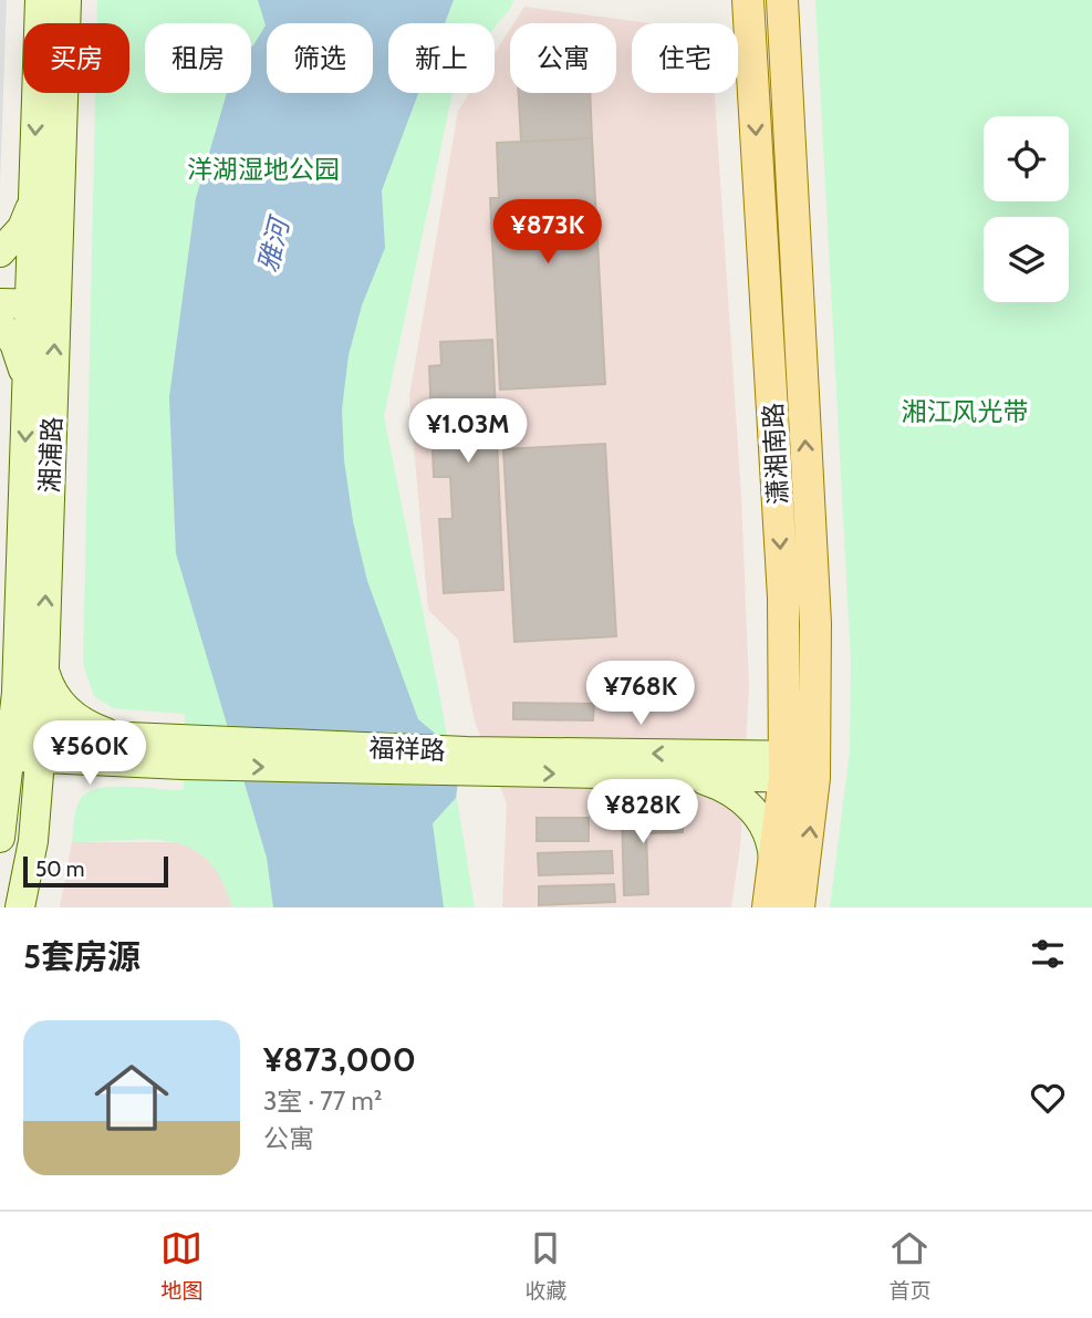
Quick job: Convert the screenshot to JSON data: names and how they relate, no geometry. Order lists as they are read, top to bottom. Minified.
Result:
{"streets":{"main road":["潇湘南路","湘浦路","福祥路"]},"crossings":[["潇湘南路","福祥路"],["湘浦路","福祥路"]],"water":["雅河"],"parks":["洋湖湿地公园","湘江风光带"],"scale_bar":"50 m","page":{"chip":["买房","租房","筛选","新上","公寓","住宅"],"price":["¥873K","¥1.03M","¥768K","¥560K","¥828K"],"scale":"50 m","heading":"5套房源","list":[{"name":"¥873,000","note":"3室 · 77 m² · 公寓"}],"tabs":["地图","收藏","首页"]}}
